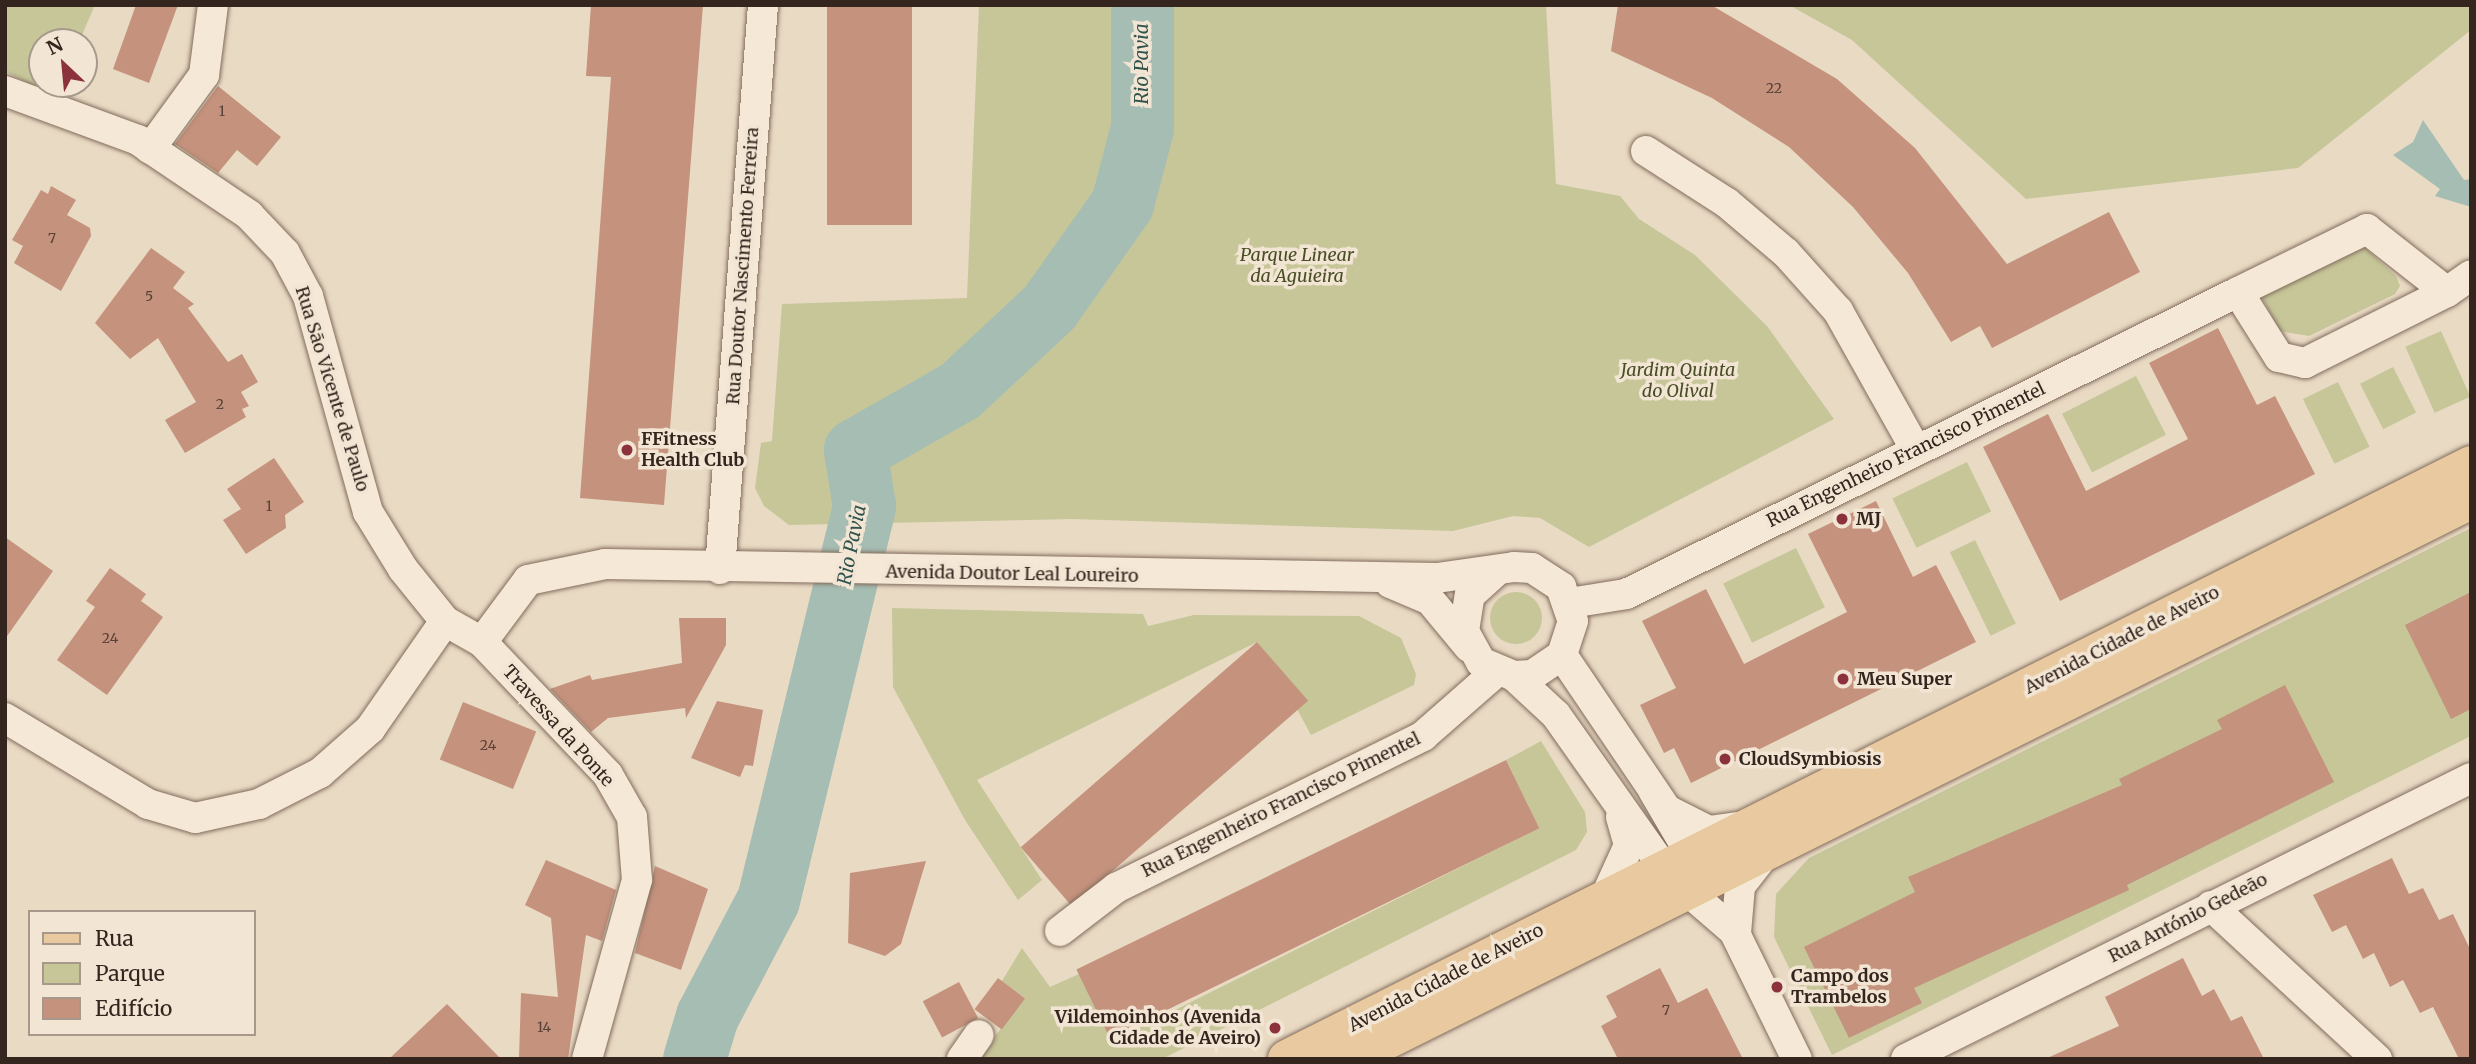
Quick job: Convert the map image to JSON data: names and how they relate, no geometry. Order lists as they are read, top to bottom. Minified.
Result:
{"streets":{"main road":["Avenida Cidade de Aveiro"],"street":["Rua Doutor Nascimento Ferreira","Rua São Vicente de Paulo","Rua Engenheiro Francisco Pimentel","Avenida Doutor Leal Loureiro","Travessa da Ponte","Rua António Gedeão"]},"crossings":[["Rua Doutor Nascimento Ferreira","Avenida Doutor Leal Loureiro"],["Rua São Vicente de Paulo","Travessa da Ponte"],["Rua Engenheiro Francisco Pimentel","Avenida Doutor Leal Loureiro"],["Avenida Doutor Leal Loureiro","Avenida Cidade de Aveiro"],["Avenida Doutor Leal Loureiro","Travessa da Ponte"]],"water":["Rio Pavia"],"parks":["Parque Linear da Aguieira","Jardim Quinta do Olival"],"places":["FFitness Health Club","MJ","Meu Super","CloudSymbiosis","Campo dos Trambelos","Vildemoinhos (Avenida Cidade de Aveiro)"],"house_numbers":["22","1","7","5","2","1","24","24","7","14"],"legend":["Rua","Parque","Edifício"],"north":"top left"}
